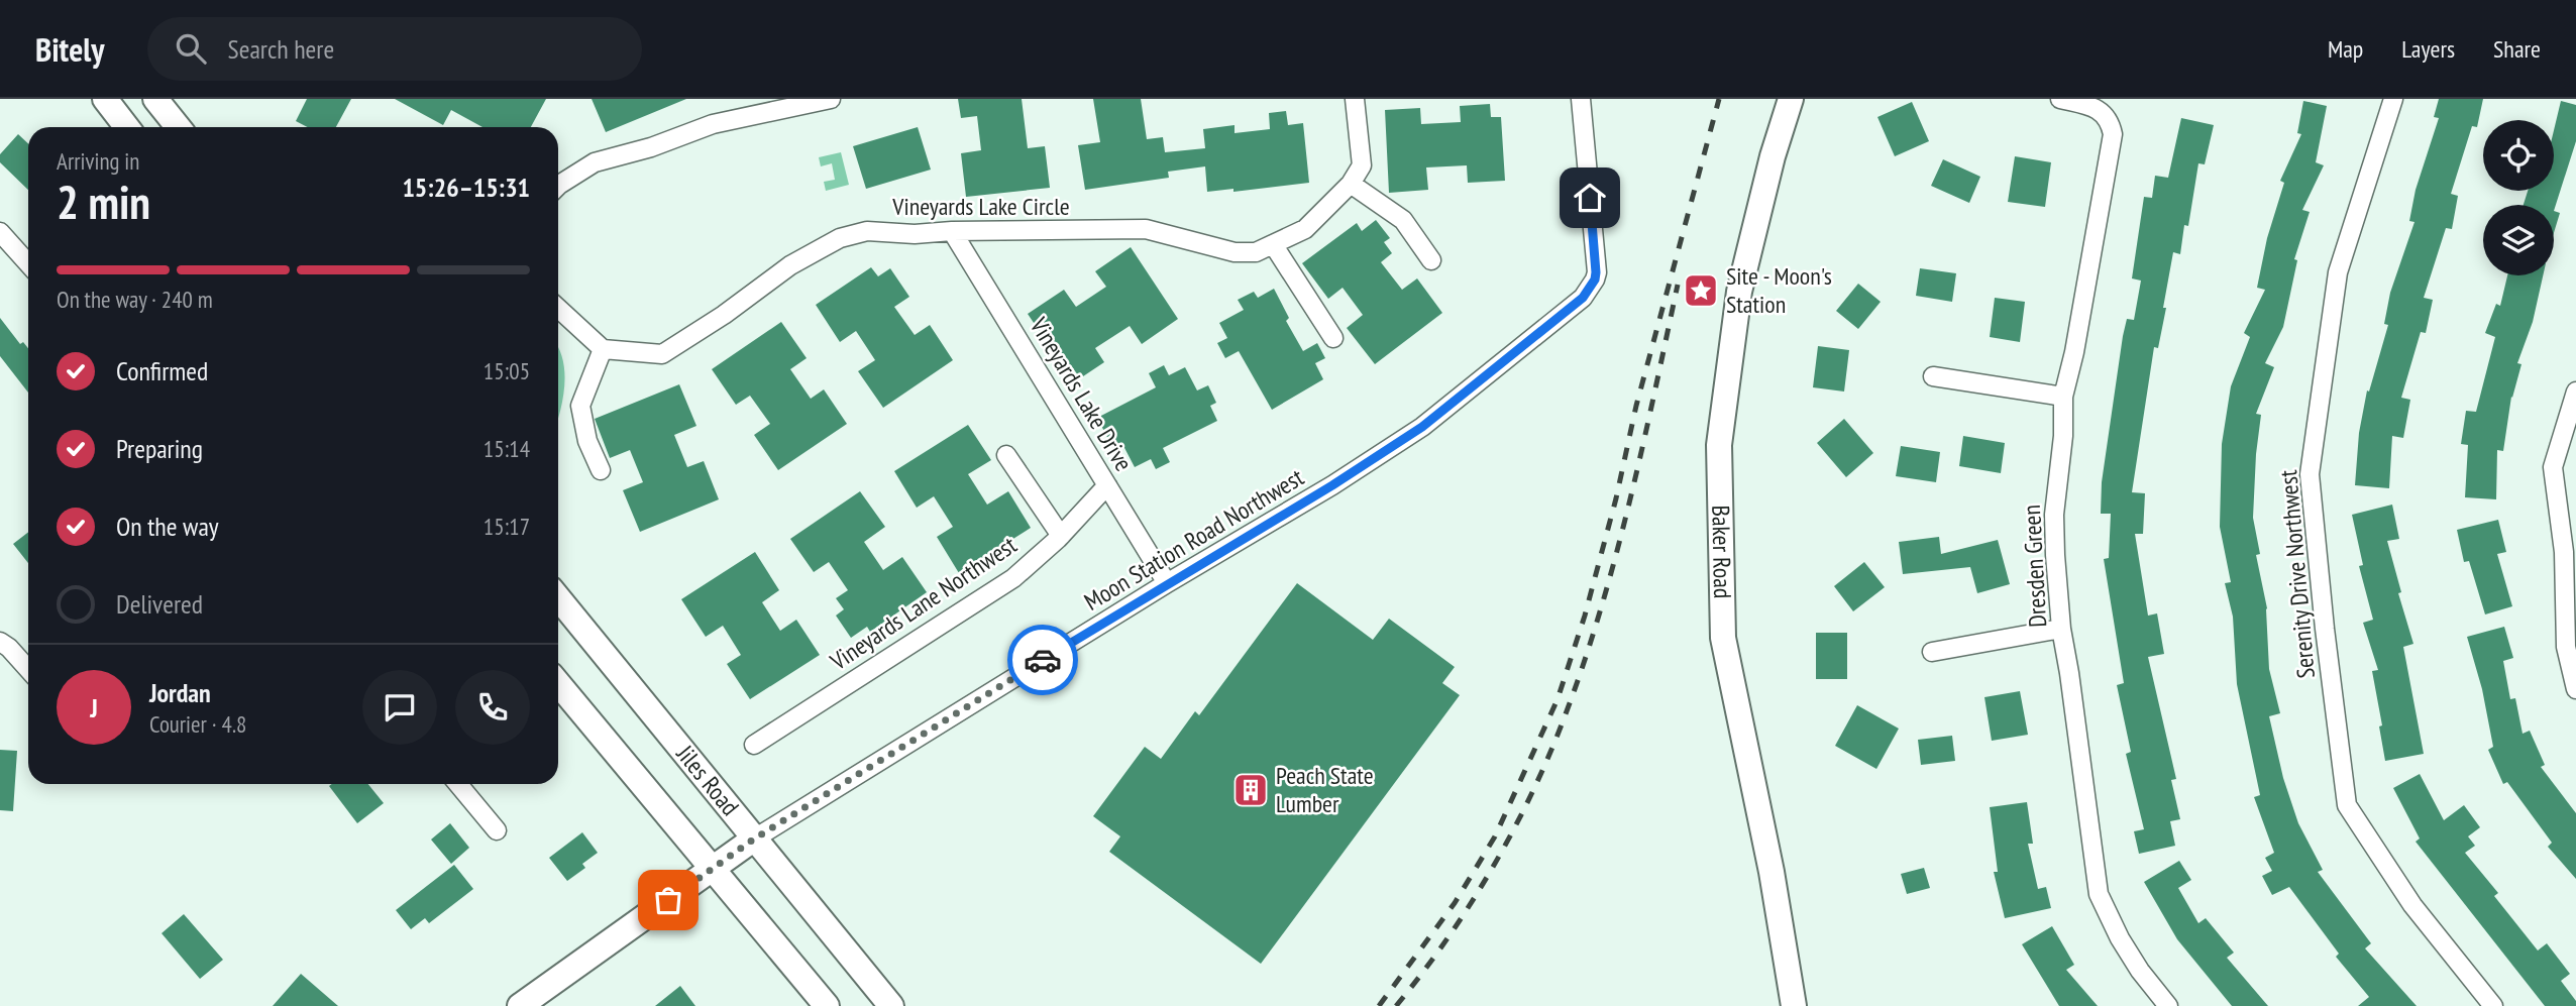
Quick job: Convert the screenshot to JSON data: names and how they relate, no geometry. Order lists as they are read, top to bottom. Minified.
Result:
{"streets":{"street":["Vineyards Lake Circle","Vineyards Lake Drive","Moon Station Road Northwest","Baker Road","Dresden Green","Serenity Drive Northwest","Vineyards Lane Northwest","Jiles Road"]},"crossings":[["Vineyards Lake Circle","Vineyards Lake Drive"],["Vineyards Lake Drive","Moon Station Road Northwest"],["Vineyards Lake Drive","Vineyards Lane Northwest"],["Moon Station Road Northwest","Jiles Road"]],"places":{"place":["Site - Moon's Station"],"building":["Peach State Lumber"]},"page":{"header":"Bitely","search":"Search here","nav":["Map","Layers","Share"],"heading":["2 min","Arriving in","15:26–15:31"],"panel":["Jordan","Courier · 4.8"],"bar":"On the way · 240 m","list":[["Confirmed","15:05"],["Preparing","15:14"],["On the way","15:17"],"Delivered"],"round":"J"}}
